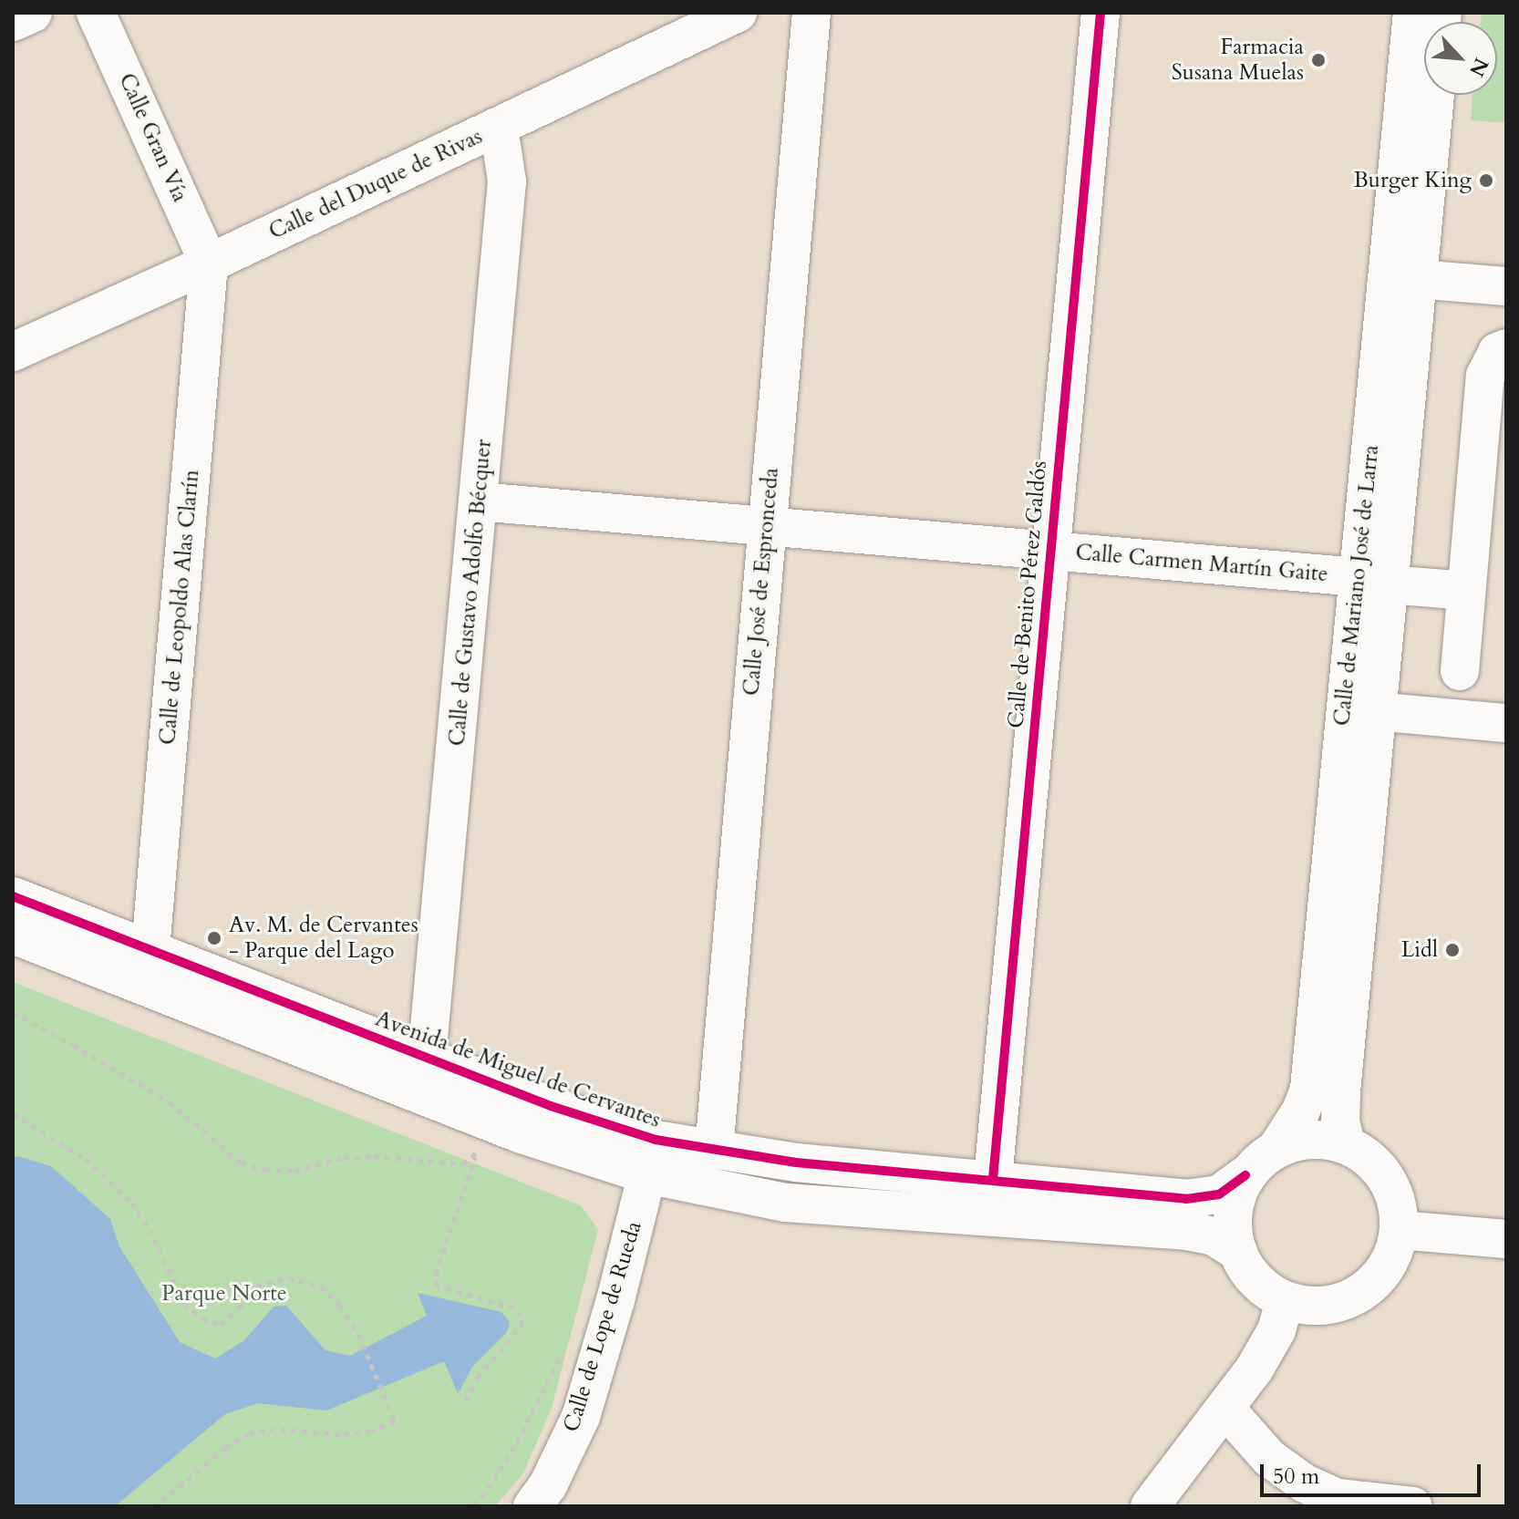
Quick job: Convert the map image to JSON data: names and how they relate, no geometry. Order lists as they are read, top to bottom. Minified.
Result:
{"streets":{"street":["Calle Gran Vía","Calle del Duque de Rivas","Calle Carmen Martín Gaite","Calle José de Espronceda","Calle de Mariano José de Larra","Calle de Gustavo Adolfo Bécquer","Calle de Benito Pérez Galdós","Calle de Leopoldo Alas Clarín","Avenida de Miguel de Cervantes","Calle de Lope de Rueda"]},"crossings":[["Calle Gran Vía","Calle del Duque de Rivas"],["Calle Gran Vía","Calle de Leopoldo Alas Clarín"],["Calle del Duque de Rivas","Calle de Gustavo Adolfo Bécquer"],["Calle del Duque de Rivas","Calle de Leopoldo Alas Clarín"],["Calle Carmen Martín Gaite","Calle José de Espronceda"],["Calle Carmen Martín Gaite","Calle de Mariano José de Larra"],["Calle Carmen Martín Gaite","Calle de Gustavo Adolfo Bécquer"],["Calle Carmen Martín Gaite","Calle de Benito Pérez Galdós"],["Calle José de Espronceda","Avenida de Miguel de Cervantes"],["Calle de Mariano José de Larra","Avenida de Miguel de Cervantes"],["Calle de Gustavo Adolfo Bécquer","Avenida de Miguel de Cervantes"],["Calle de Benito Pérez Galdós","Avenida de Miguel de Cervantes"],["Calle de Leopoldo Alas Clarín","Avenida de Miguel de Cervantes"],["Avenida de Miguel de Cervantes","Calle de Lope de Rueda"]],"parks":["Parque Norte"],"places":["Farmacia Susana Muelas","Burger King","Av. M. de Cervantes - Parque del Lago","Lidl"],"scale_bar":"50 m","north":"bottom right"}
